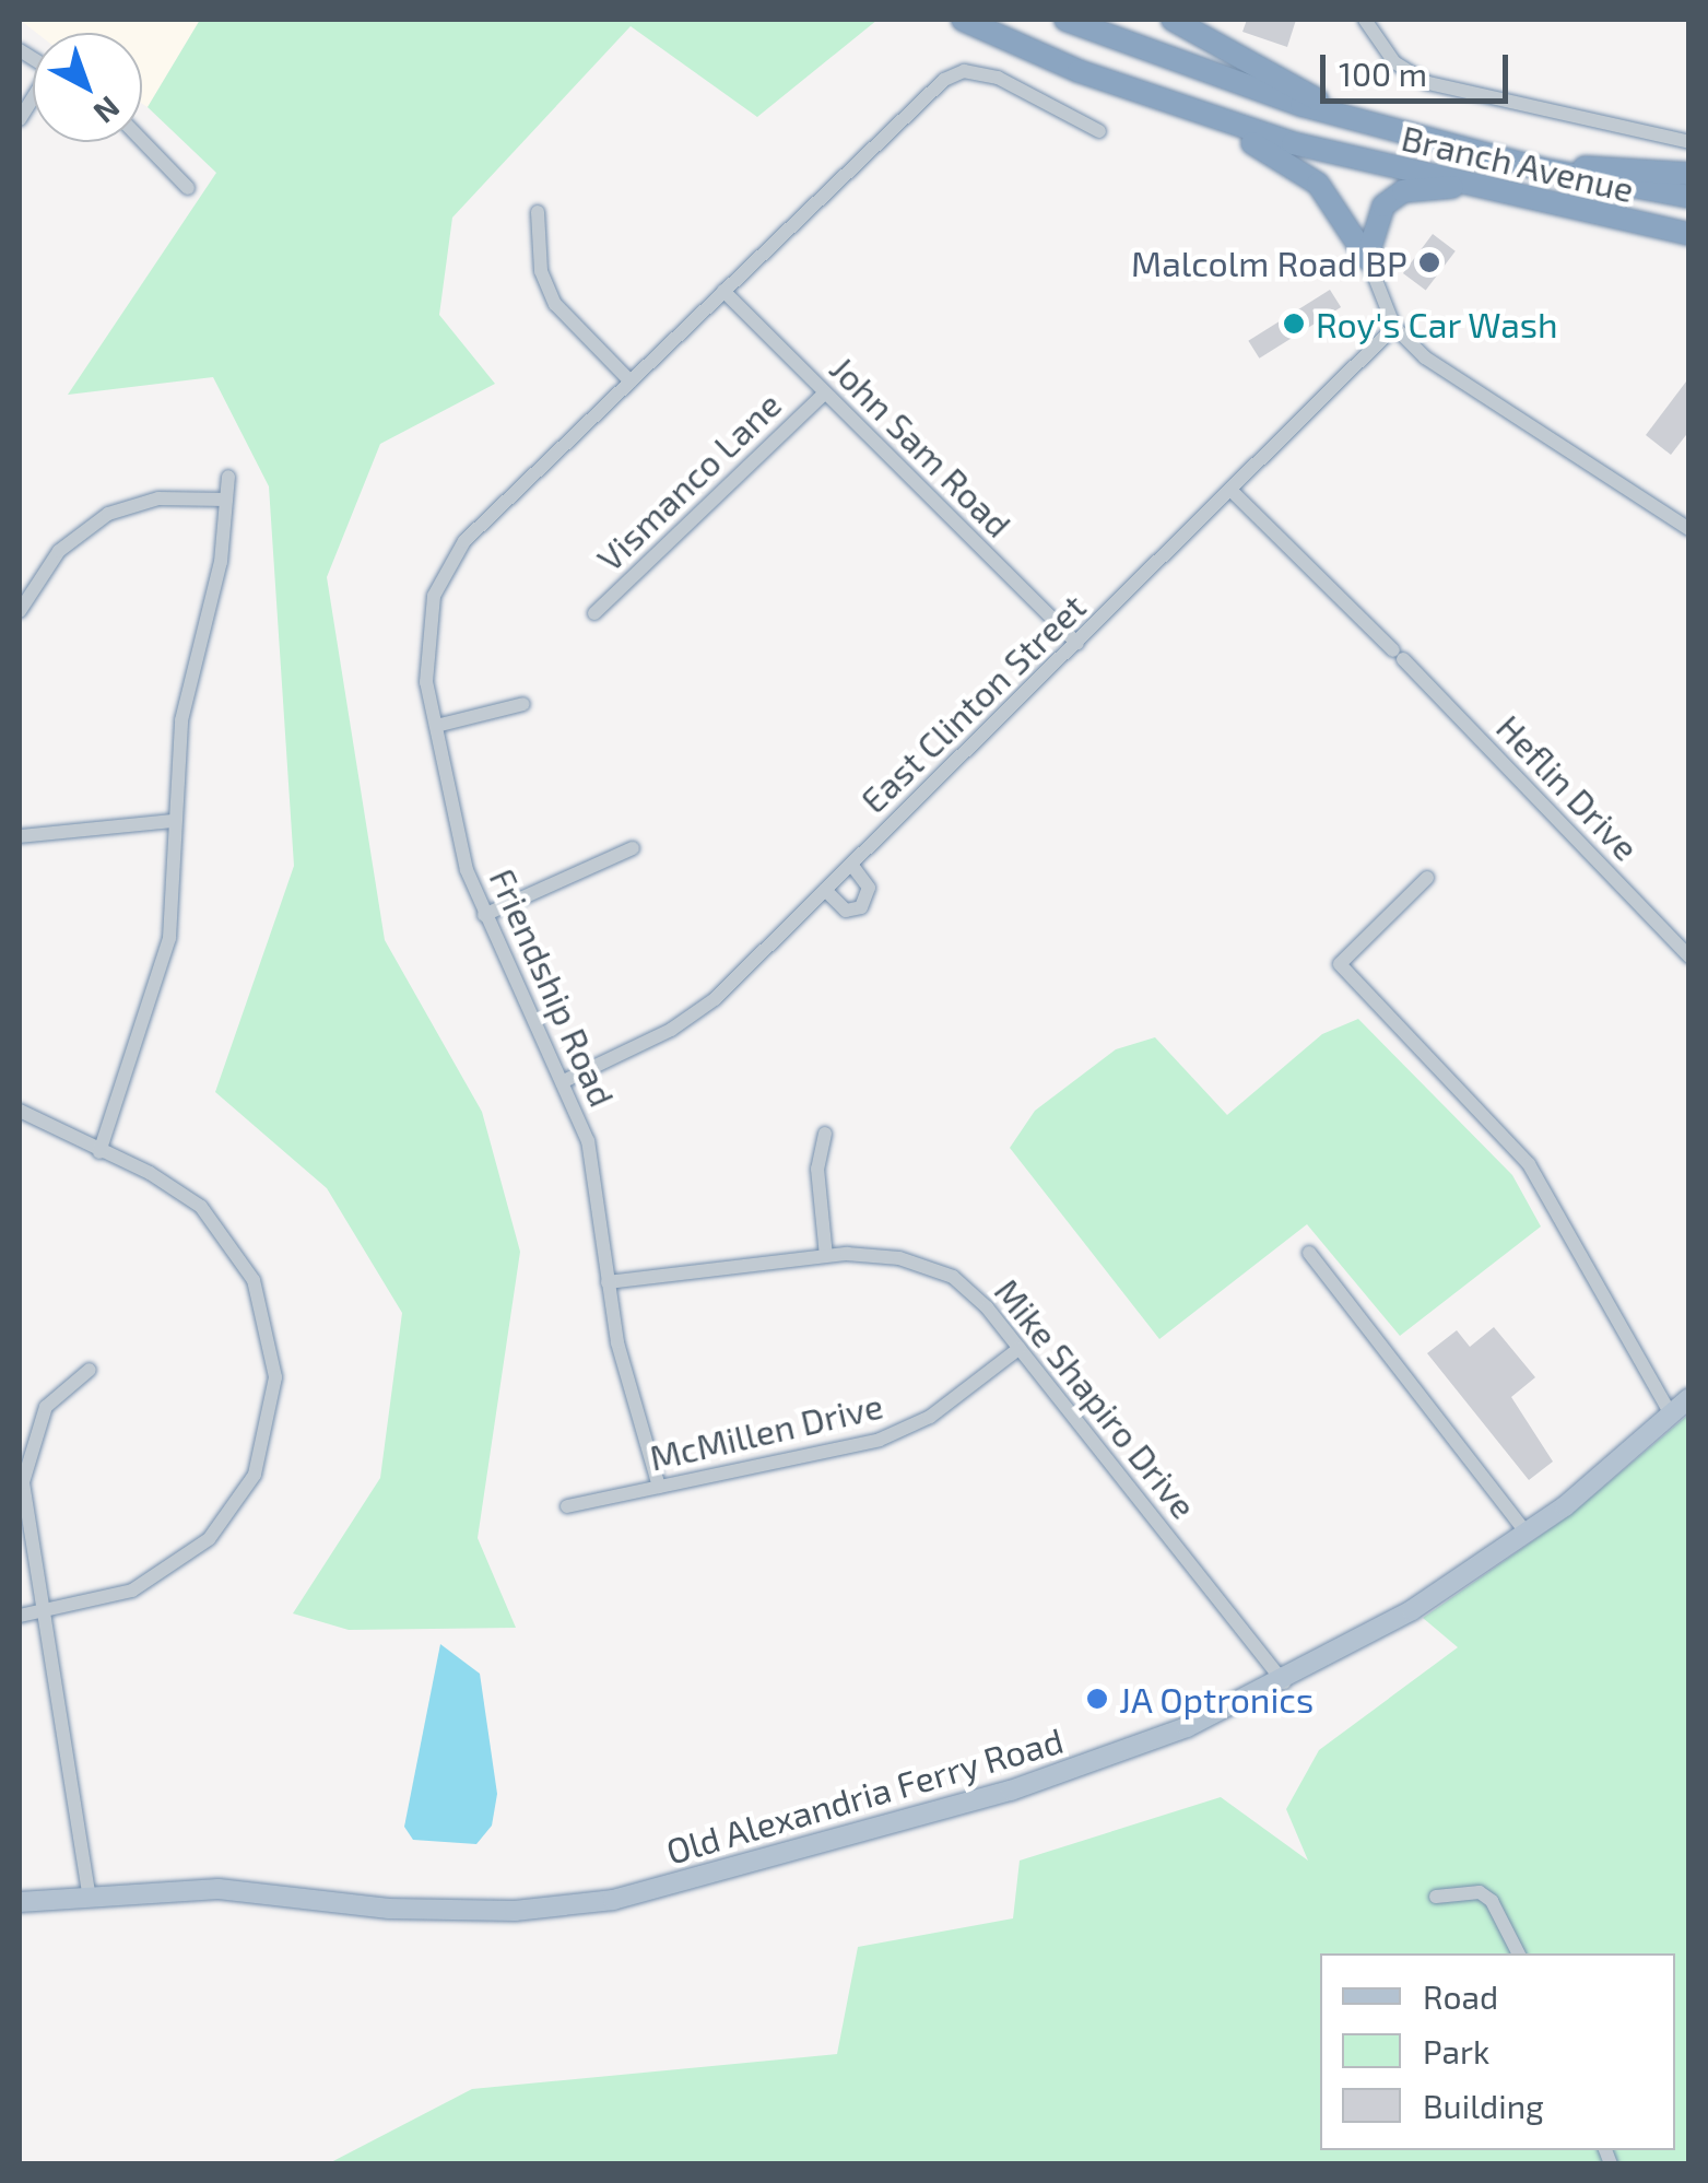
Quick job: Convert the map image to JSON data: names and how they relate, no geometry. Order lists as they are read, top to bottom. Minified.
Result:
{"streets":{"highway":["Branch Avenue"],"main road":["Old Alexandria Ferry Road"],"street":["John Sam Road","Vismanco Lane","East Clinton Street","Heflin Drive","Friendship Road","Mike Shapiro Drive","McMillen Drive"]},"crossings":[["John Sam Road","Vismanco Lane"],["John Sam Road","East Clinton Street"],["John Sam Road","Friendship Road"],["East Clinton Street","Heflin Drive"],["East Clinton Street","Friendship Road"],["Friendship Road","Mike Shapiro Drive"],["Friendship Road","McMillen Drive"],["Mike Shapiro Drive","McMillen Drive"],["Mike Shapiro Drive","Old Alexandria Ferry Road"]],"places":["Malcolm Road BP","Roy's Car Wash","JA Optronics"],"legend":["Road","Park","Building"],"scale_bar":"100 m","north":"bottom right"}
